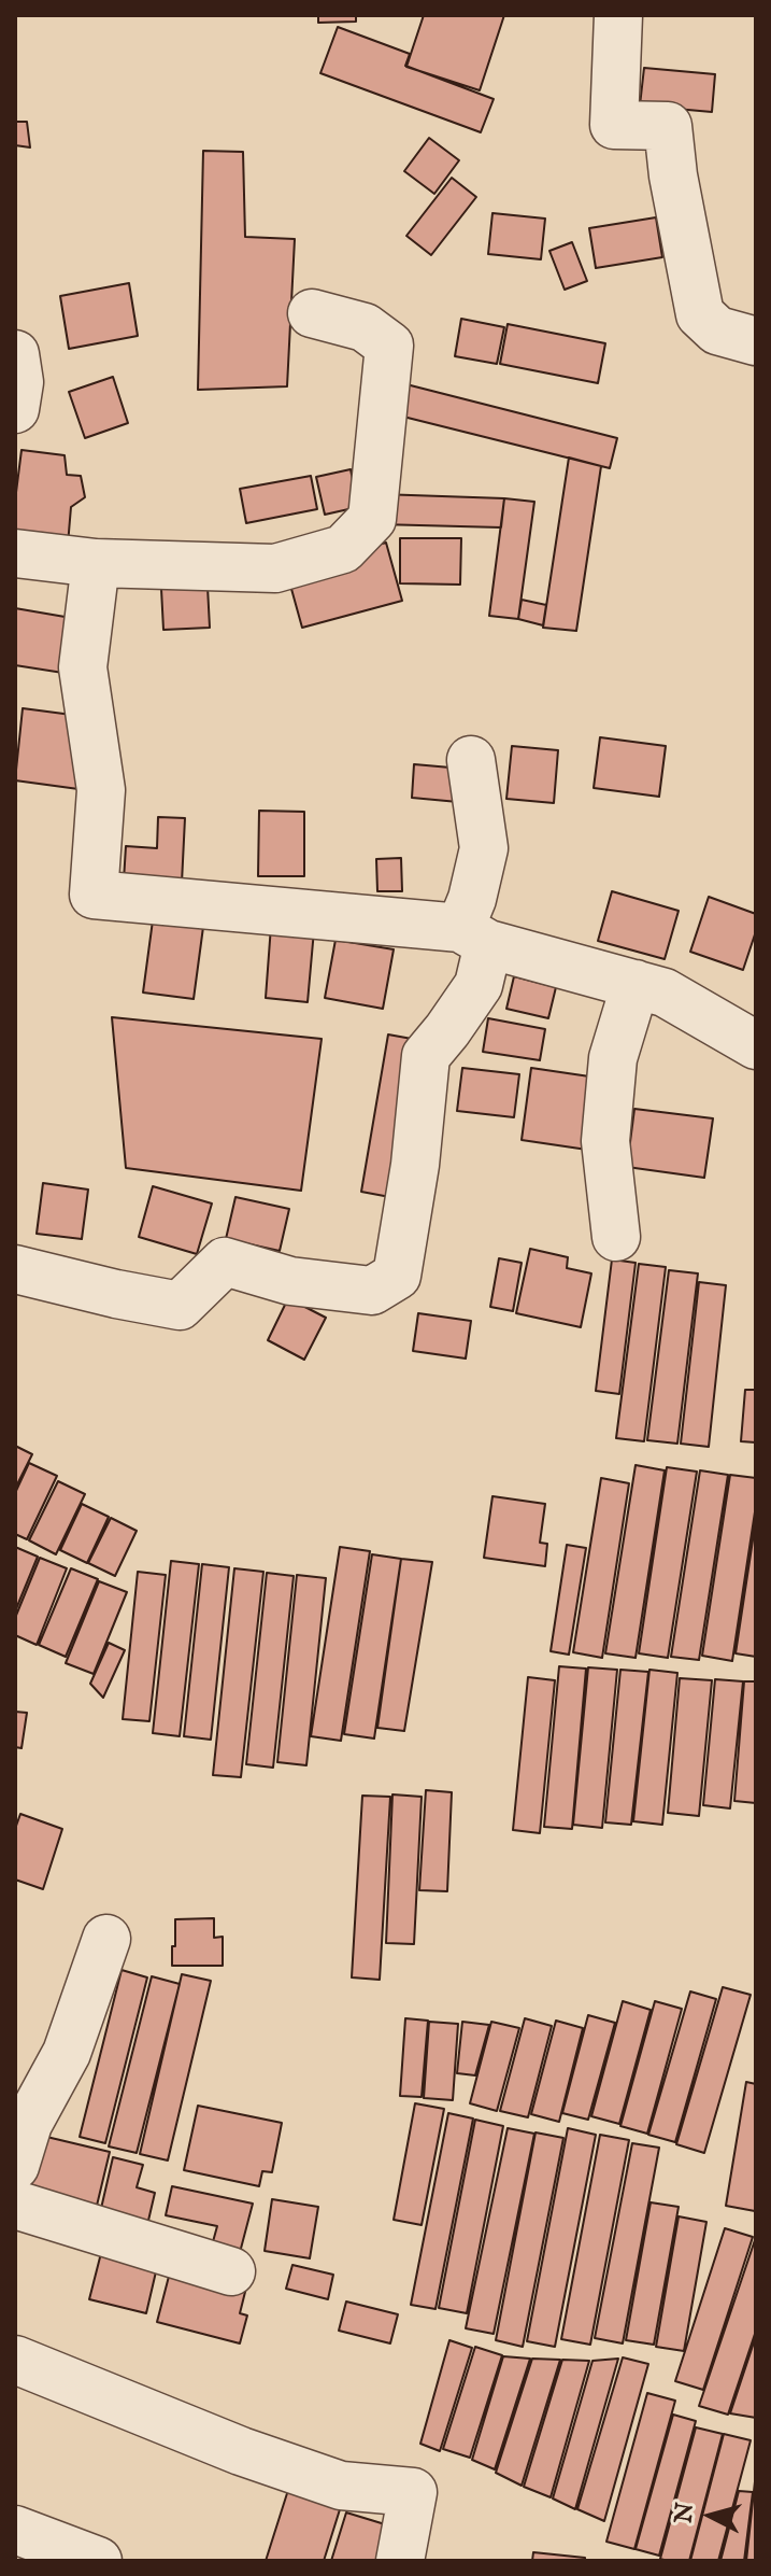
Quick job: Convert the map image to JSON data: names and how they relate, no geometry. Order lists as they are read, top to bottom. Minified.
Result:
{"north":"left"}
